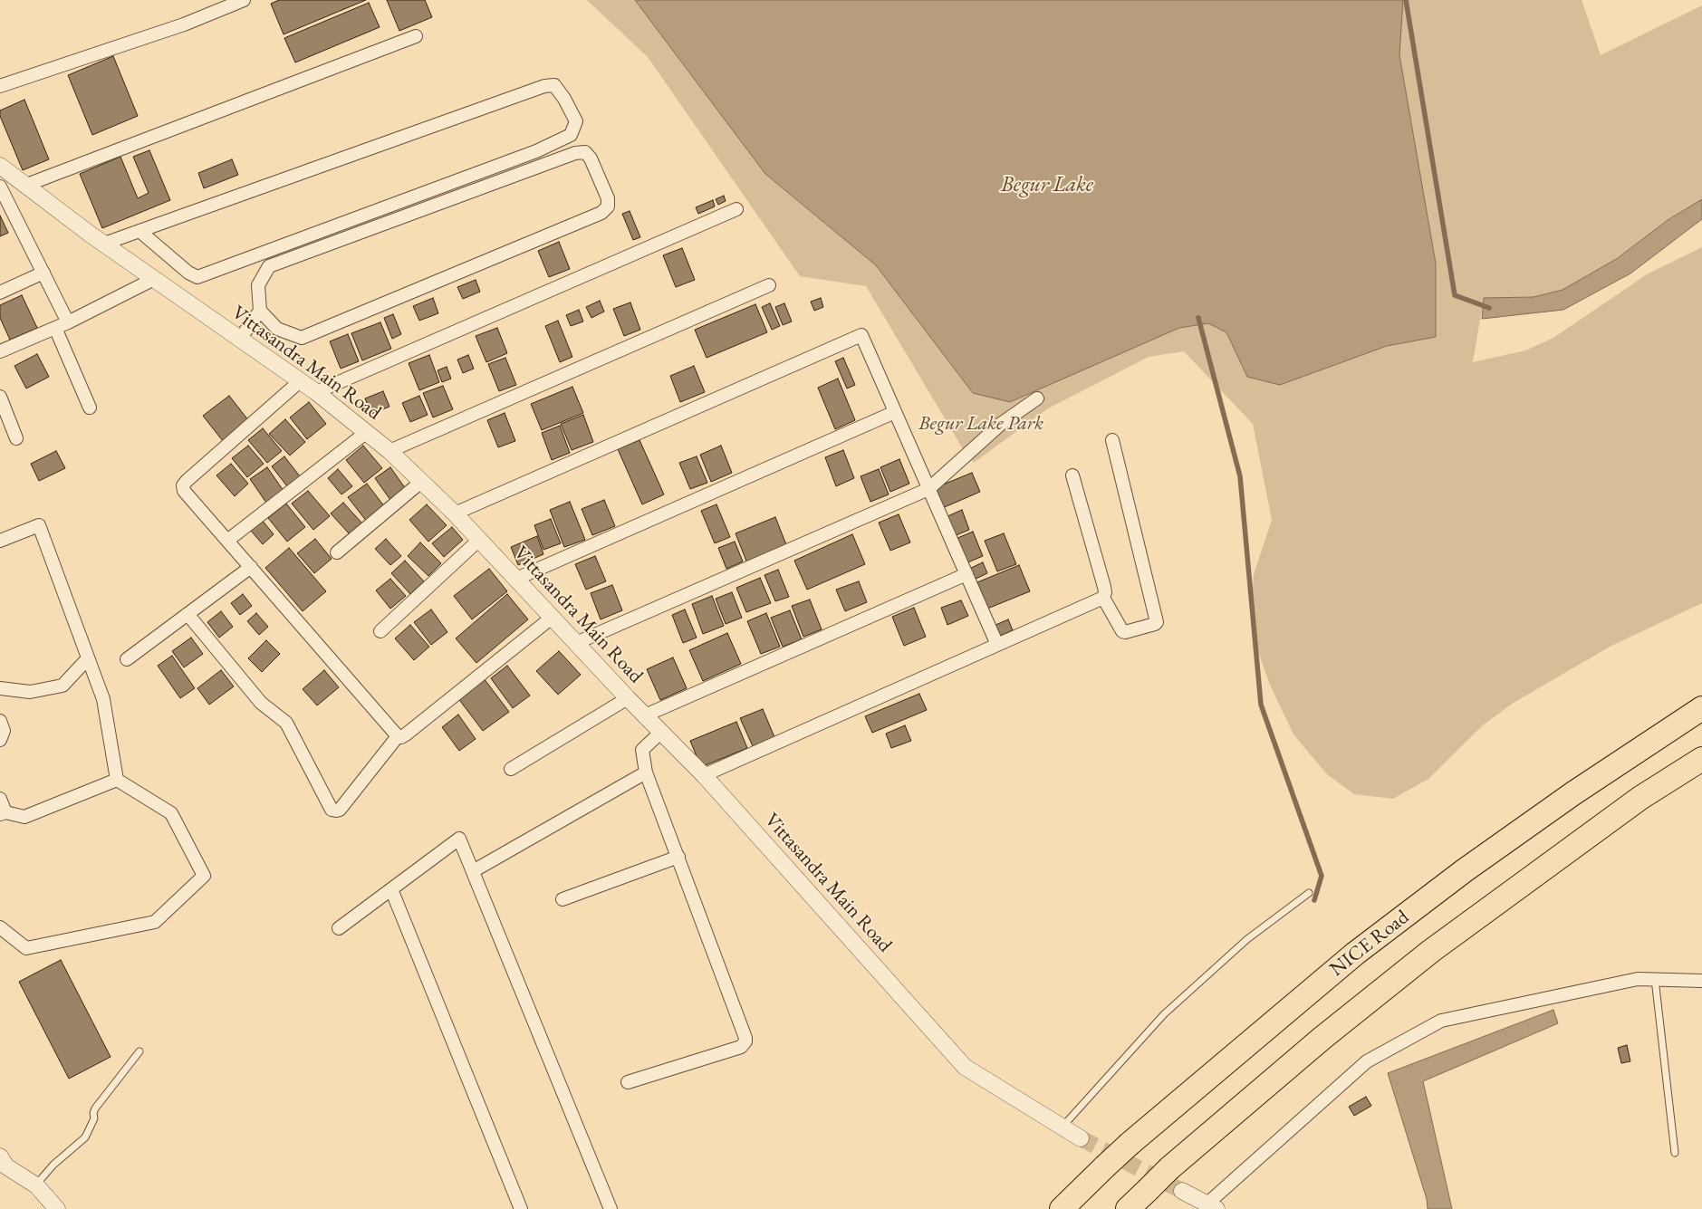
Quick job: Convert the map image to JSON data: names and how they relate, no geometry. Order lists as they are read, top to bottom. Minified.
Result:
{"streets":{"highway":["NICE Road"],"street":["Vittasandra Main Road"]},"water":["Begur Lake"],"parks":["Begur Lake Park"]}
